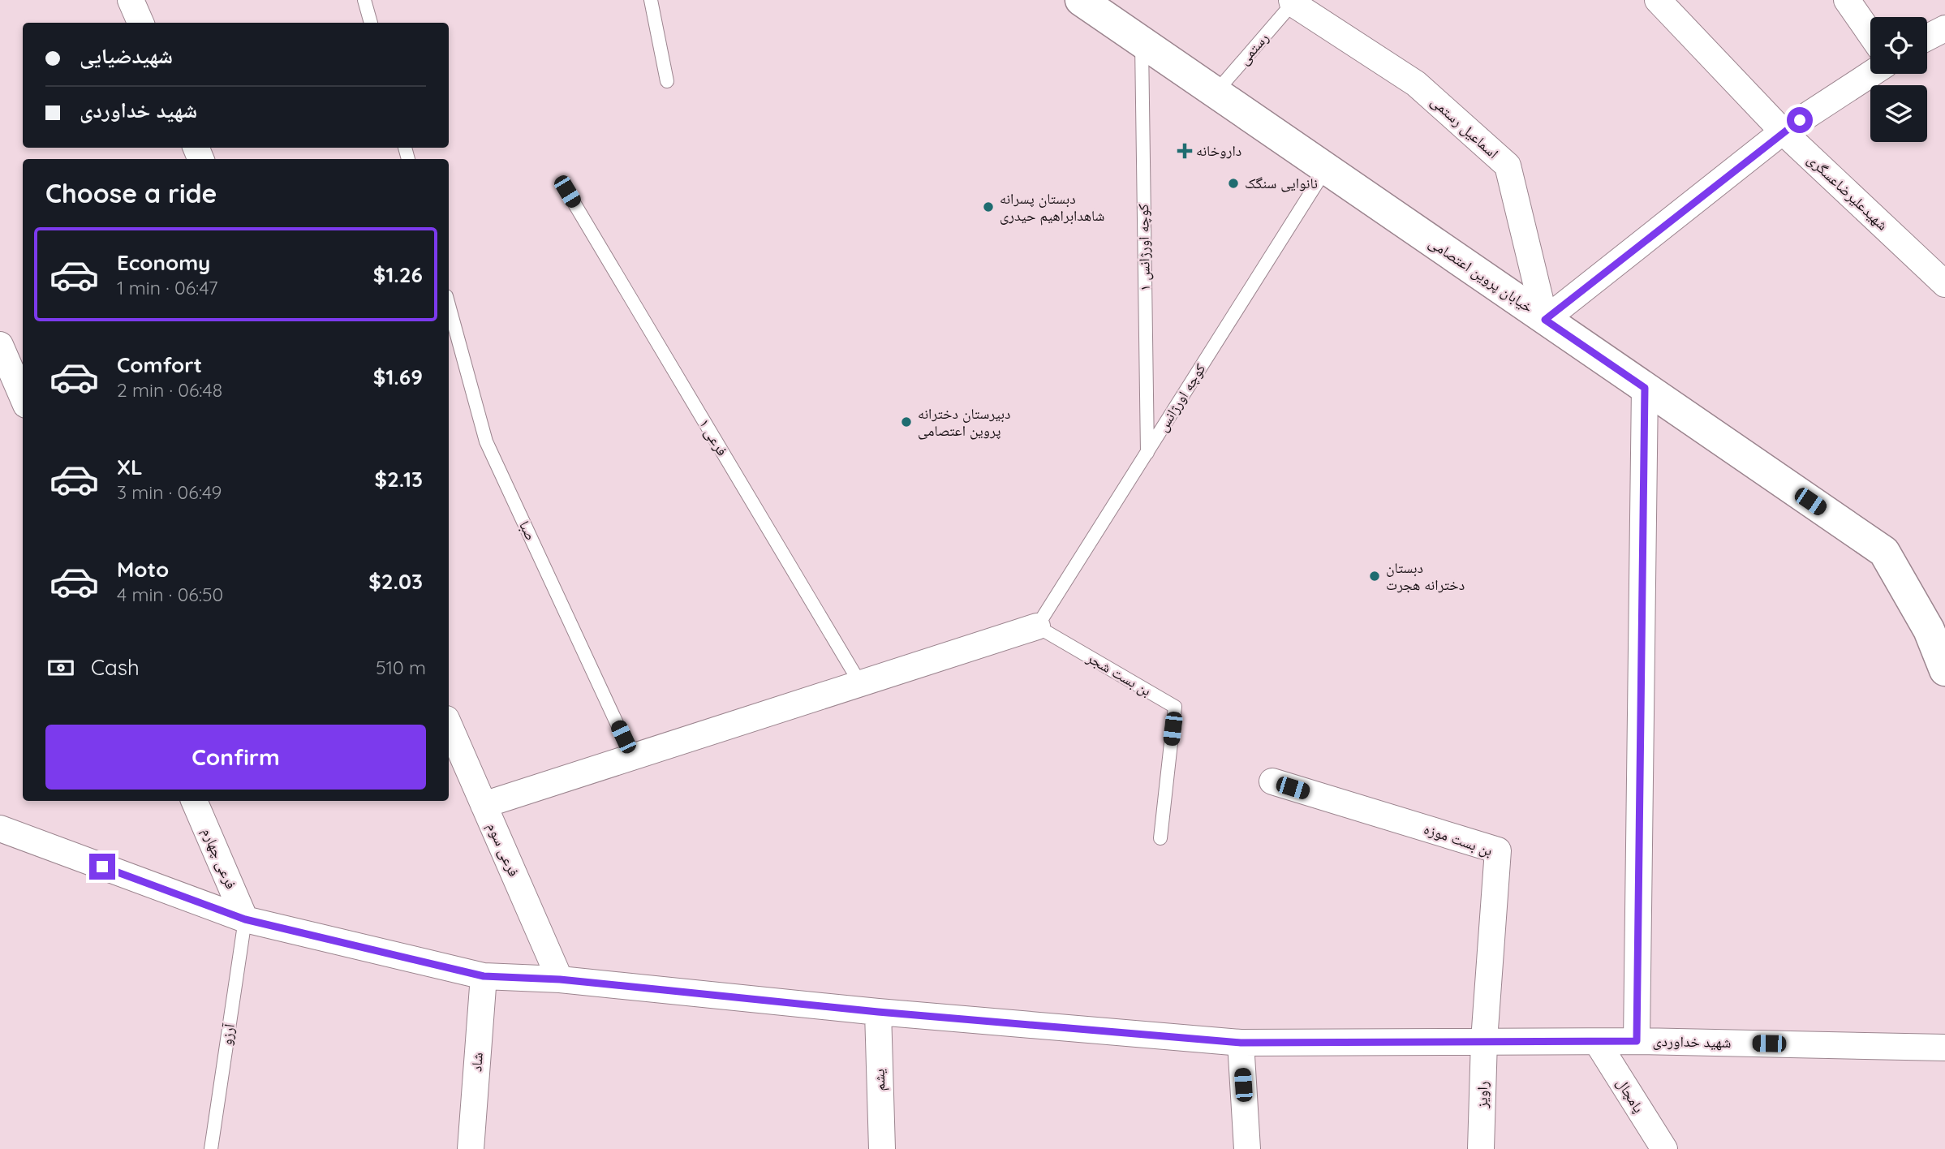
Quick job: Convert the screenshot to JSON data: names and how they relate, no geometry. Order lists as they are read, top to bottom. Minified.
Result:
{"streets":{"street":["اسماعیل رستمی","شهیدعلیرضاعسگری","خیابان پروین اعتصامی","بن بست موزه","فرعی سوم","فرعی چهارم","شهید خداوردی","شاد","یشم","راویز","پامچال"],"lane":["رستمی","کوچه اورژانس ۱","کوچه اورژانس","فرعی ۱","صبا","بن بست شجر","آرزو"]},"crossings":[["رستمی","اسماعیل رستمی"],["رستمی","خیابان پروین اعتصامی"],["اسماعیل رستمی","خیابان پروین اعتصامی"],["کوچه اورژانس ۱","خیابان پروین اعتصامی"],["کوچه اورژانس ۱","کوچه اورژانس"],["خیابان پروین اعتصامی","کوچه اورژانس"],["کوچه اورژانس","بن بست شجر"],["بن بست موزه","شهید خداوردی"],["بن بست موزه","راویز"],["فرعی سوم","شهید خداوردی"],["فرعی چهارم","آرزو"],["فرعی چهارم","شهید خداوردی"],["آرزو","شهید خداوردی"],["شهید خداوردی","شاد"],["شهید خداوردی","یشم"],["شهید خداوردی","راویز"],["شهید خداوردی","پامچال"]],"places":{"health":["داروخانه"],"other":["نانوایی سنگک","دبستان پسرانه شاهدابراهیم حیدری","دبیرستان دخترانه پروین اعتصامی","دبستان دخترانه هجرت"]},"page":{"banner":["شهیدضیایی","شهید خداوردی"],"heading":"Choose a ride","list":[{"name":"Economy","note":"1 min · 06:47","value":"$1.26"},{"name":"Comfort","note":"2 min · 06:48","value":"$1.69"},{"name":"XL","note":"3 min · 06:49","value":"$2.13"},{"name":"Moto","note":"4 min · 06:50","value":"$2.03"}],"pay":["Cash","510 m"],"buttons":"Confirm"}}
